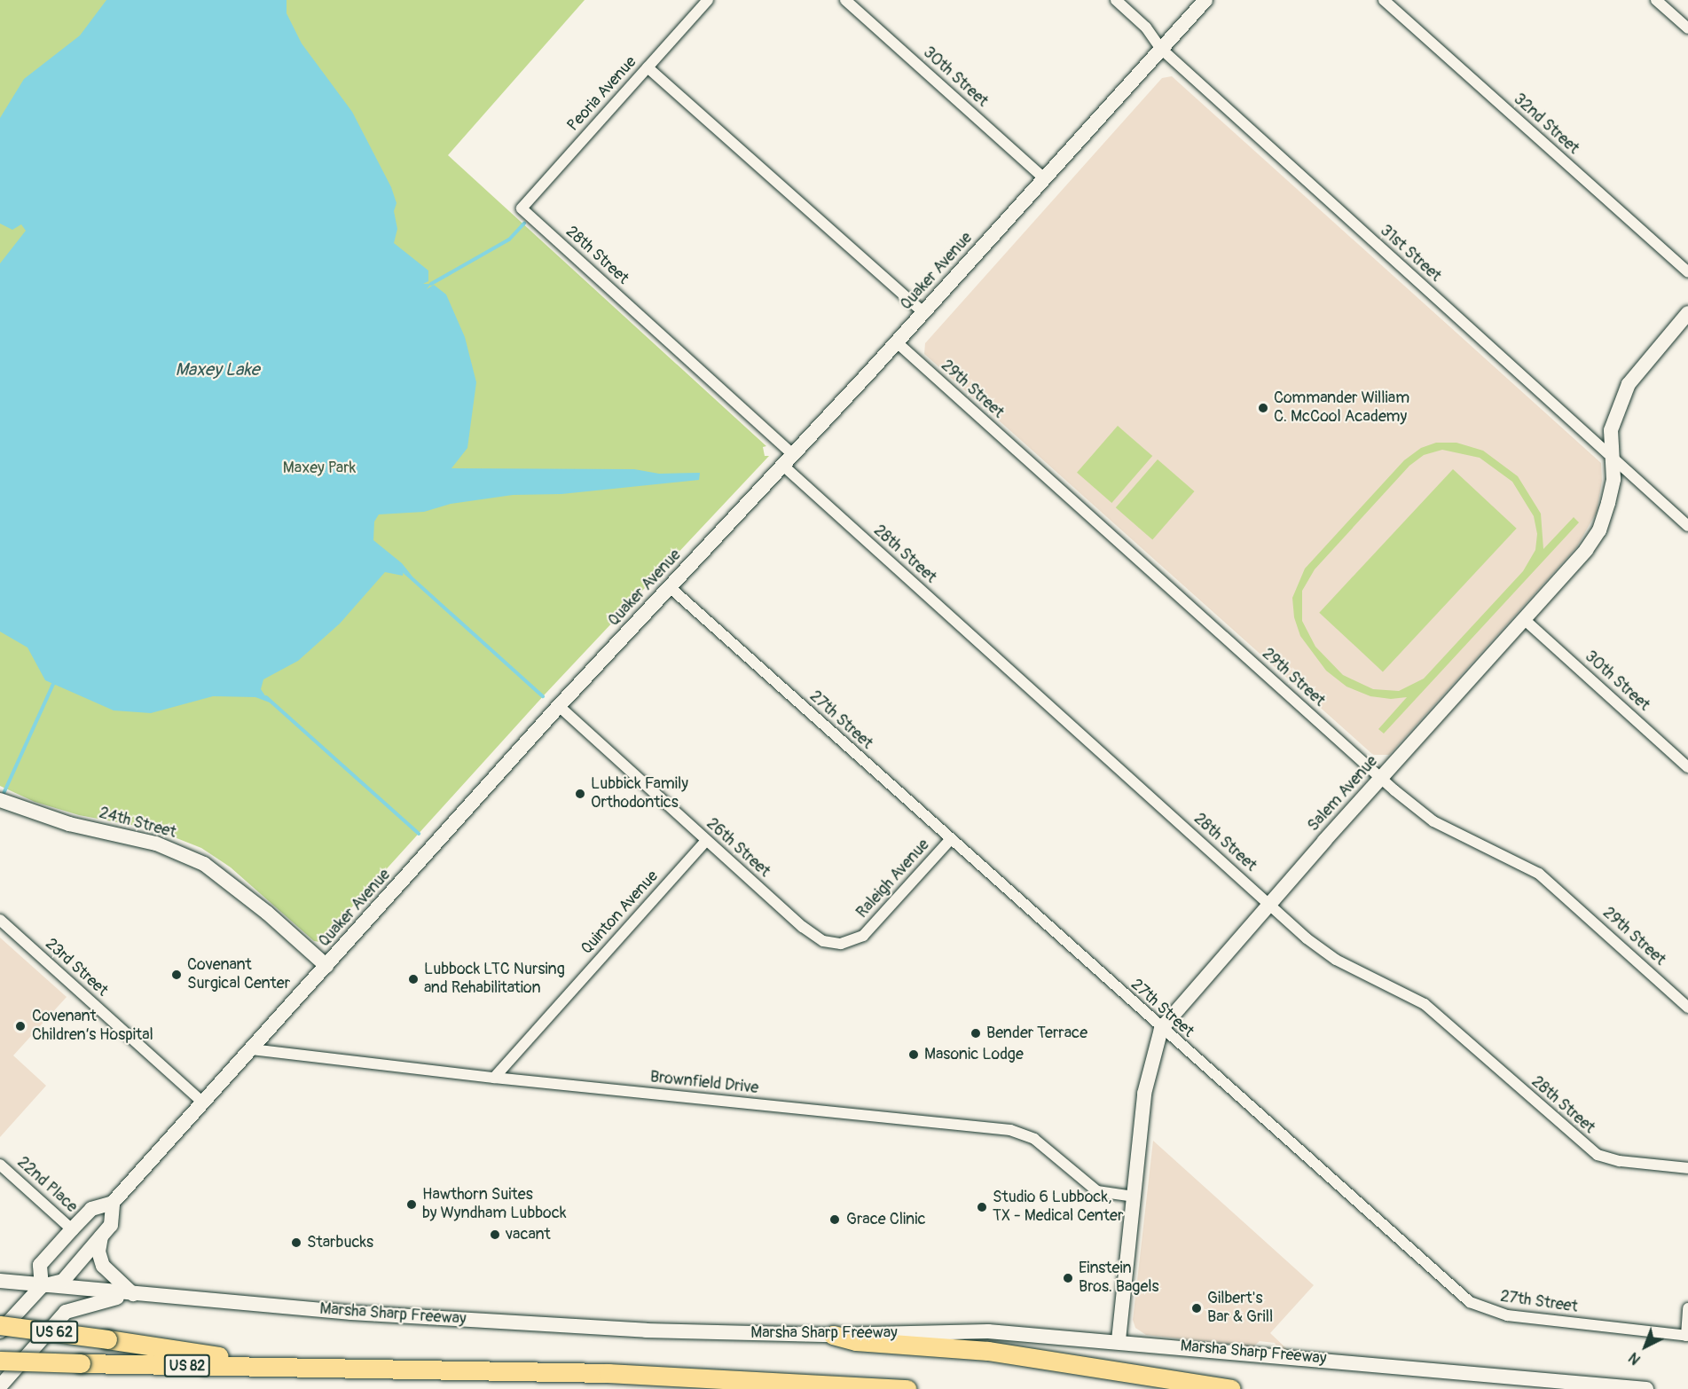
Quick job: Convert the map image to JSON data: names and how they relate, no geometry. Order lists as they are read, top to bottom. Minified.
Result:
{"streets":{"highway":["US 62","US 82"],"main road":["Quaker Avenue","Salem Avenue","24th Street","Marsha Sharp Freeway"],"street":["30th Street","Peoria Avenue","32nd Street","31st Street","28th Street","29th Street","27th Street","26th Street","Raleigh Avenue","Quinton Avenue","23rd Street","Brownfield Drive","22nd Place"]},"crossings":[["30th Street","Quaker Avenue"],["30th Street","Salem Avenue"],["Peoria Avenue","28th Street"],["31st Street","Quaker Avenue"],["31st Street","Salem Avenue"],["28th Street","Quaker Avenue"],["28th Street","Salem Avenue"],["Quaker Avenue","29th Street"],["Quaker Avenue","27th Street"],["Quaker Avenue","24th Street"],["Quaker Avenue","26th Street"],["Quaker Avenue","23rd Street"],["Quaker Avenue","Brownfield Drive"],["Quaker Avenue","22nd Place"],["Quaker Avenue","Marsha Sharp Freeway"],["29th Street","Salem Avenue"],["27th Street","Salem Avenue"],["27th Street","Raleigh Avenue"],["Salem Avenue","Brownfield Drive"],["Salem Avenue","Marsha Sharp Freeway"],["26th Street","Raleigh Avenue"],["26th Street","Quinton Avenue"],["Quinton Avenue","Brownfield Drive"],["US 62","US 82"]],"water":["Maxey Lake"],"parks":["Maxey Park"],"places":["Commander William C. McCool Academy","Lubbick Family Orthodontics","Covenant Surgical Center","Lubbock LTC Nursing and Rehabilitation","Covenant Children’s Hospital","Bender Terrace","Masonic Lodge","Hawthorn Suites by Wyndham Lubbock","Studio 6 Lubbock, TX - Medical Center","Grace Clinic","vacant","Starbucks","Einstein Bros. Bagels","Gilbert's Bar & Grill"],"north":"bottom left"}
